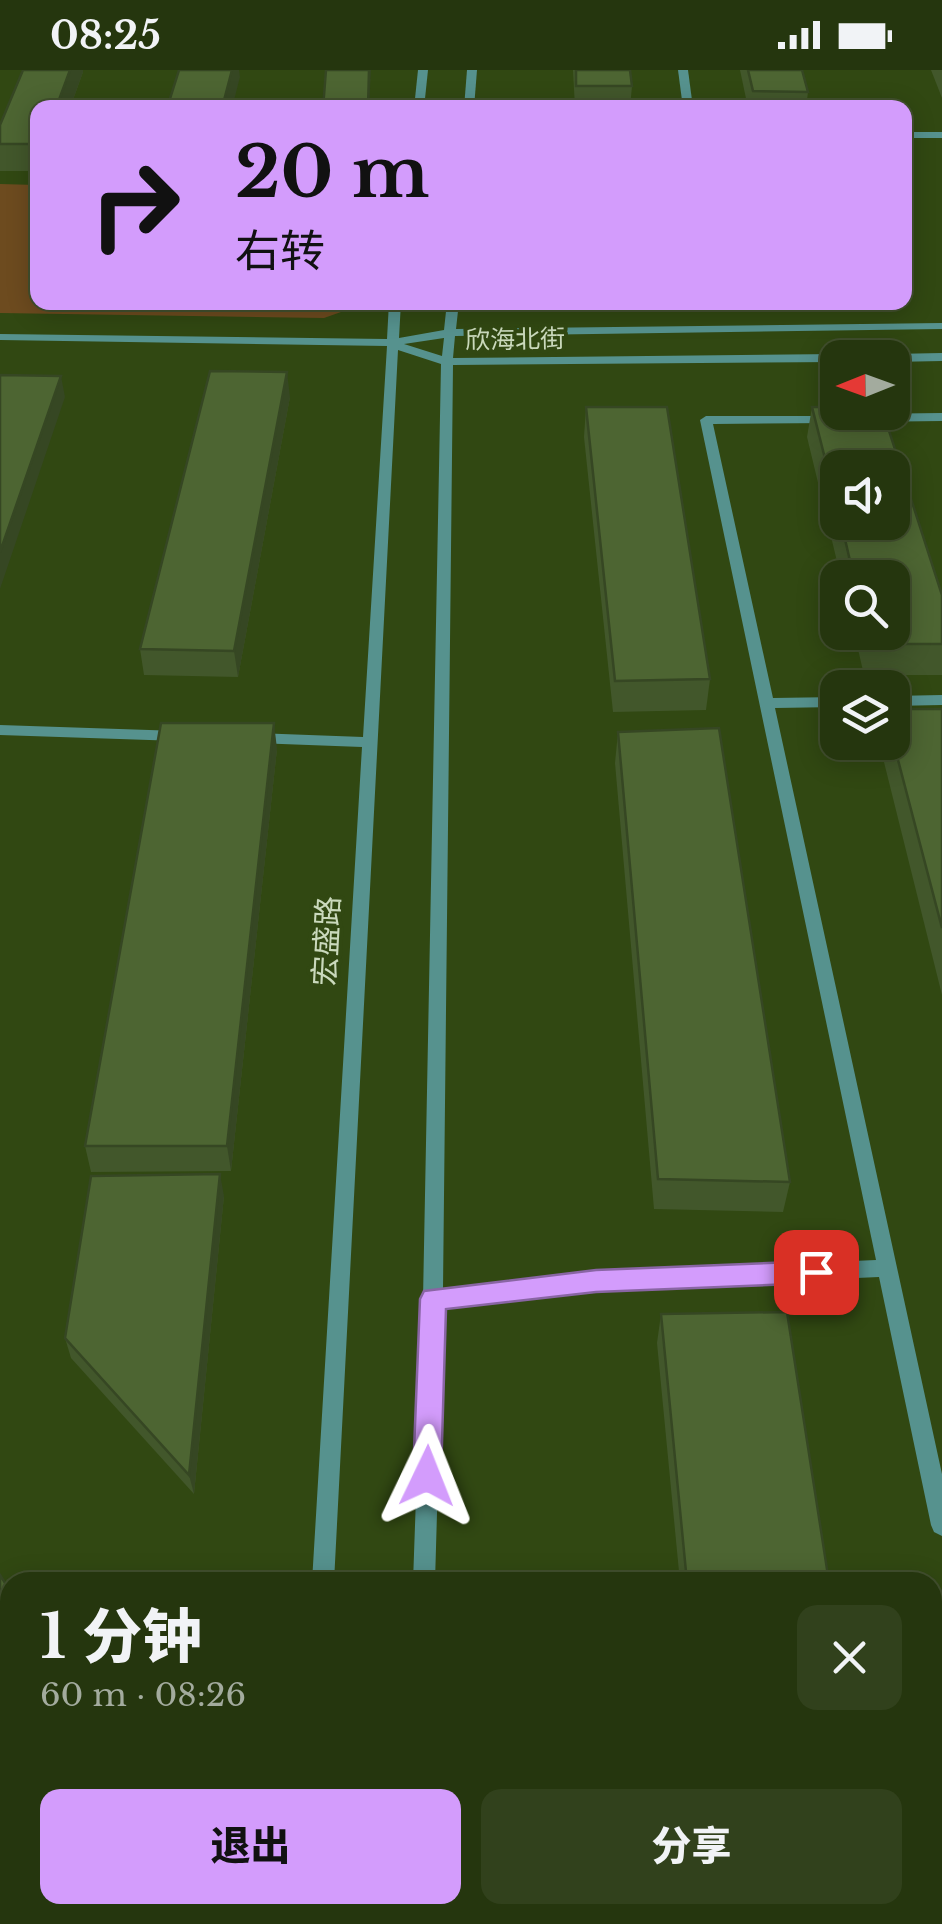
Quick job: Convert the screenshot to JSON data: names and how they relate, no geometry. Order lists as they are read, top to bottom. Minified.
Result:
{"streets":{"street":["欣海北街","宏盛路"]},"crossings":[["欣海北街","宏盛路"]],"north":"left","page":{"status":"08:25","turn":["20 m","右转"],"heading":["1 分钟","60 m · 08:26"],"buttons":["退出","分享"]}}
